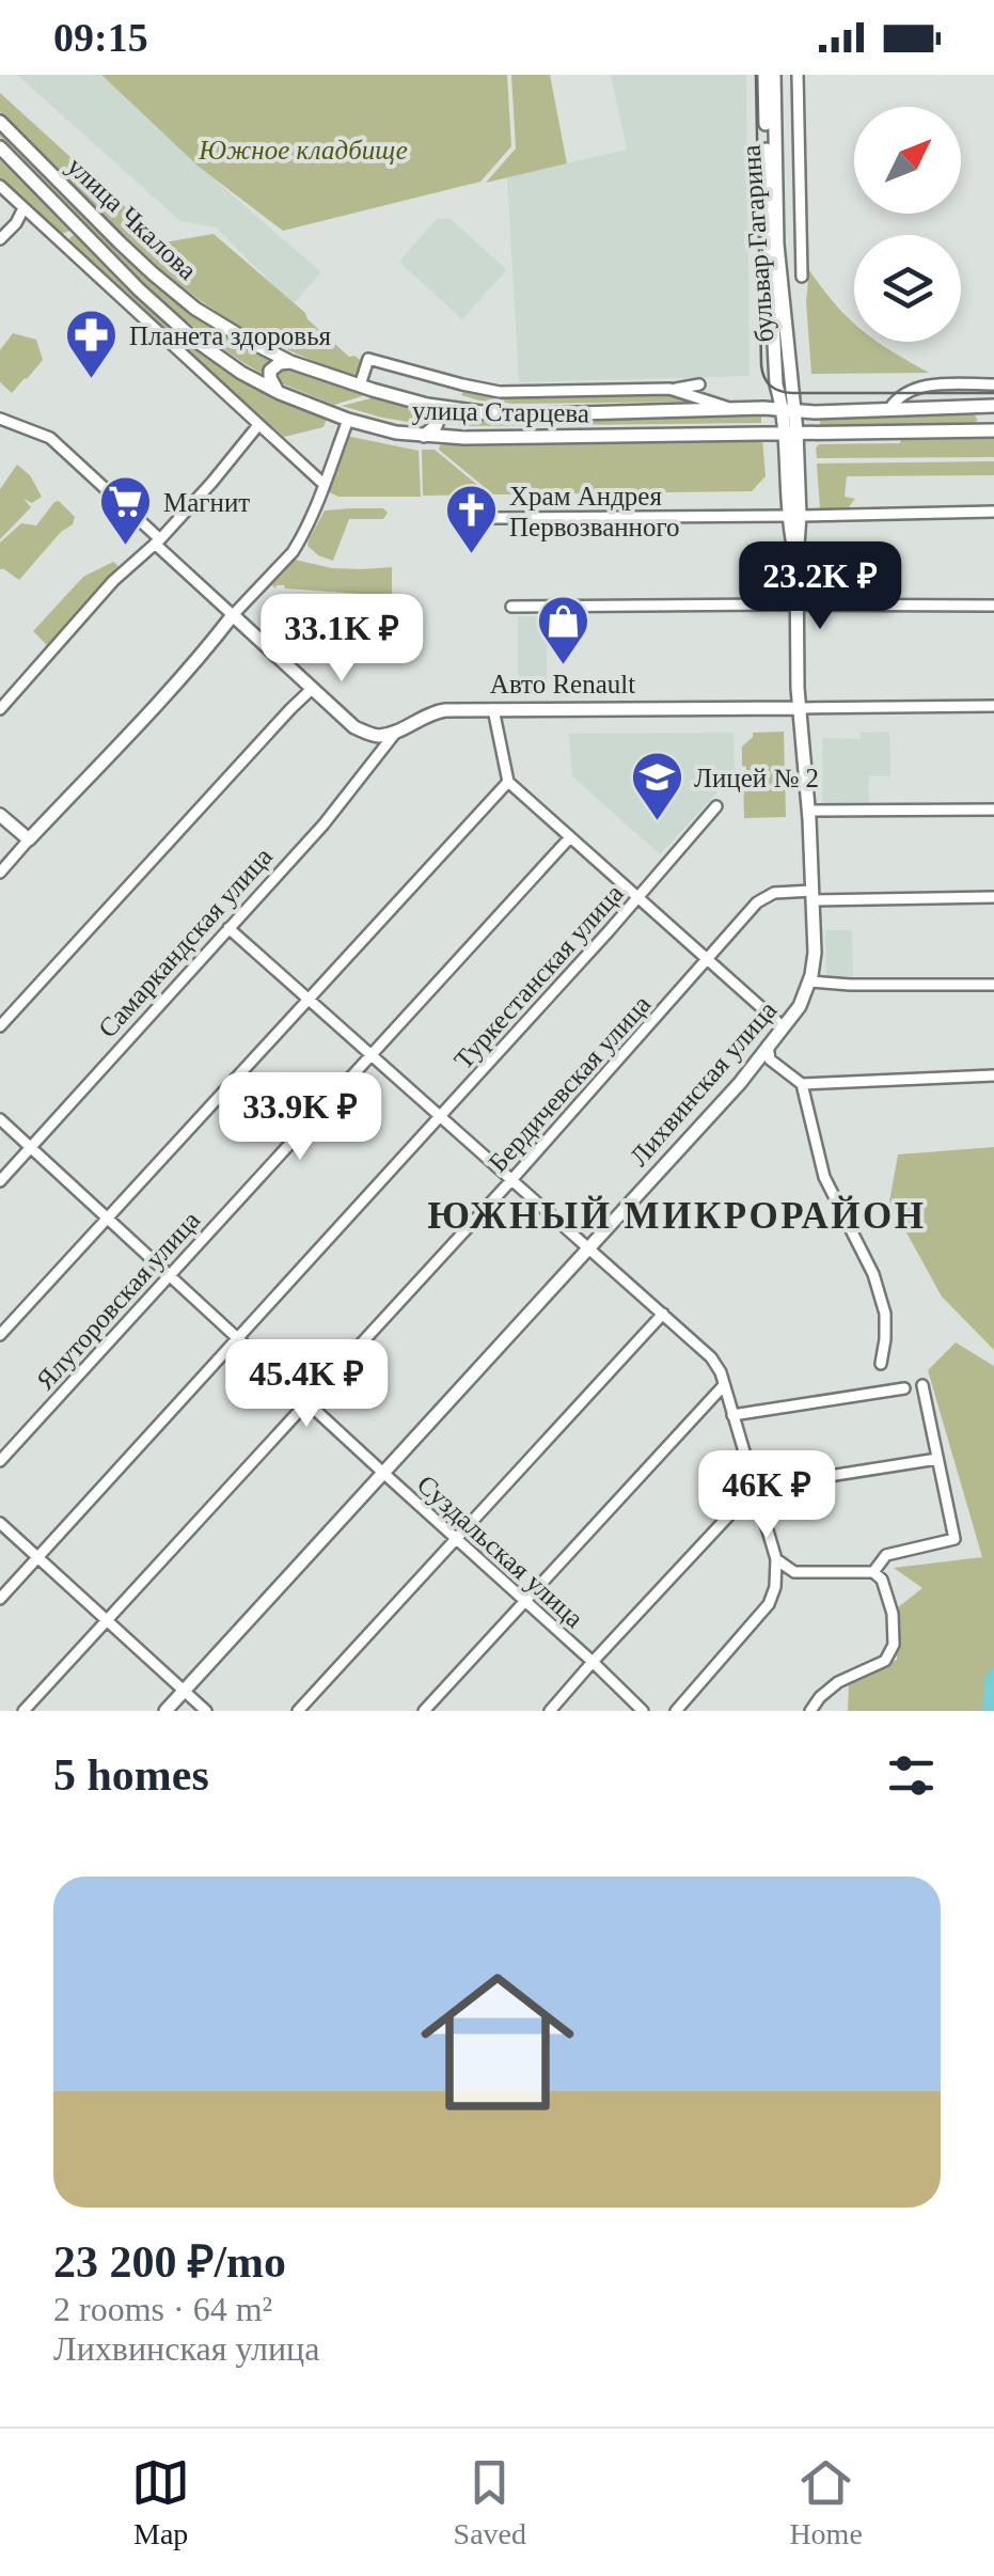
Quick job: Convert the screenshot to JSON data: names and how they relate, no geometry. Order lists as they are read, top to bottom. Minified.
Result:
{"streets":{"main road":["улица Чкалова","бульвар Гагарина","улица Старцева","Лихвинская улица"],"street":["Самаркандская улица","Туркестанская улица","Бердичевская улица","Ялуторовская улица","Суздальская улица"]},"crossings":[["улица Чкалова","улица Старцева"],["бульвар Гагарина","улица Старцева"],["бульвар Гагарина","Лихвинская улица"],["улица Старцева","Лихвинская улица"],["Самаркандская улица","Суздальская улица"],["Туркестанская улица","Суздальская улица"],["Бердичевская улица","Лихвинская улица"],["Бердичевская улица","Суздальская улица"],["Лихвинская улица","Суздальская улица"],["Ялуторовская улица","Суздальская улица"]],"districts":["ЮЖНЫЙ МИКРОРАЙОН"],"parks":["Южное кладбище"],"places":{"pharmacy":["Планета здоровья"],"supermarket":["Магнит"],"church":["Храм Андрея Первозванного"],"shop":["Авто Renault"],"school or university":["Лицей № 2"]},"north":"top right","page":{"status":"09:15","price":["23.2K ₽","33.1K ₽","33.9K ₽","45.4K ₽","46K ₽"],"heading":"5 homes","list":[{"name":"23 200 ₽/mo","note":"2 rooms · 64 m² · Лихвинская улица"}],"tabs":["Map","Saved","Home"]}}
